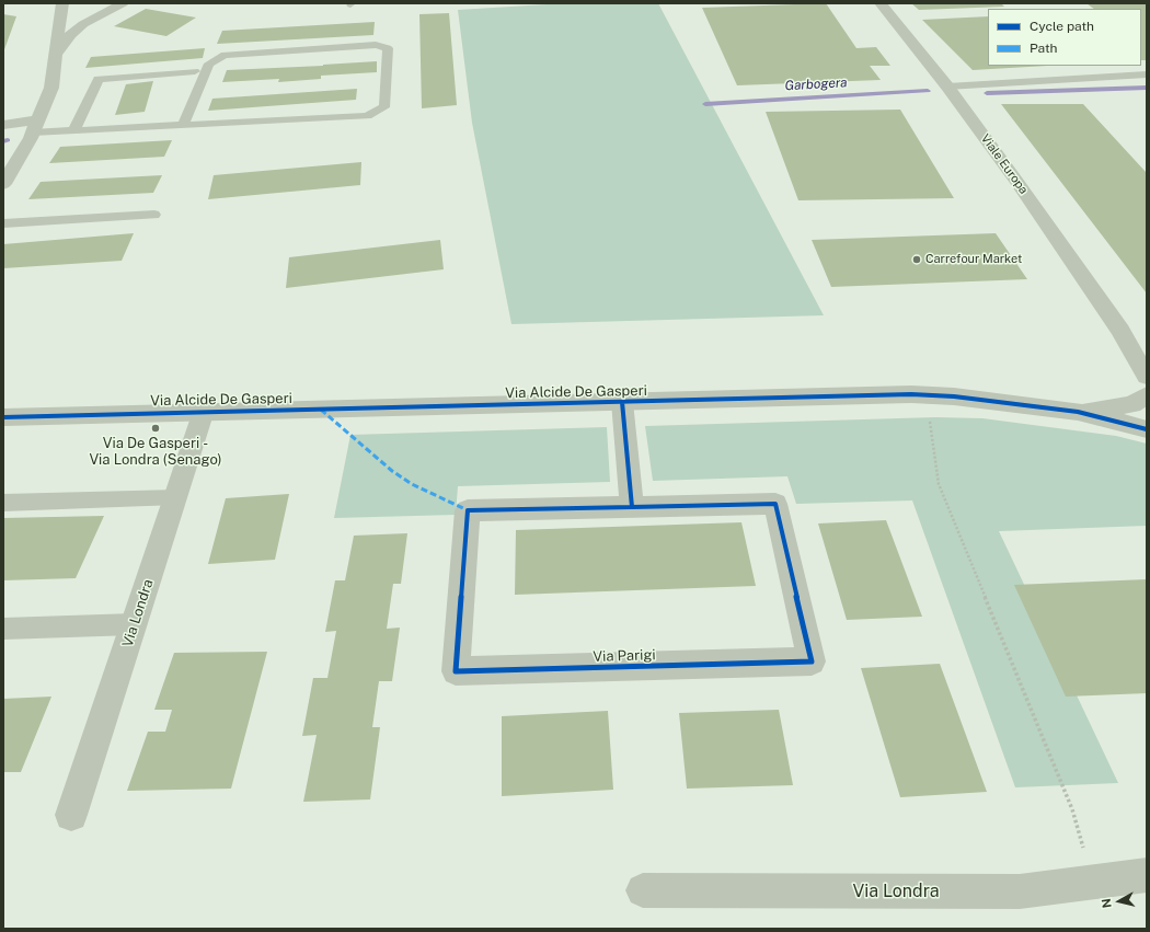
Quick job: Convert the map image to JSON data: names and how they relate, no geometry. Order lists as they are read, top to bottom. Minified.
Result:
{"streets":{"street":["Viale Europa","Via Alcide De Gasperi","Via Londra","Via Parigi"]},"crossings":[["Via Alcide De Gasperi","Via Londra"]],"water":["Garbogera"],"places":["Carrefour Market","Via De Gasperi - Via Londra (Senago)"],"legend":["Cycle path","Path"],"north":"left"}
